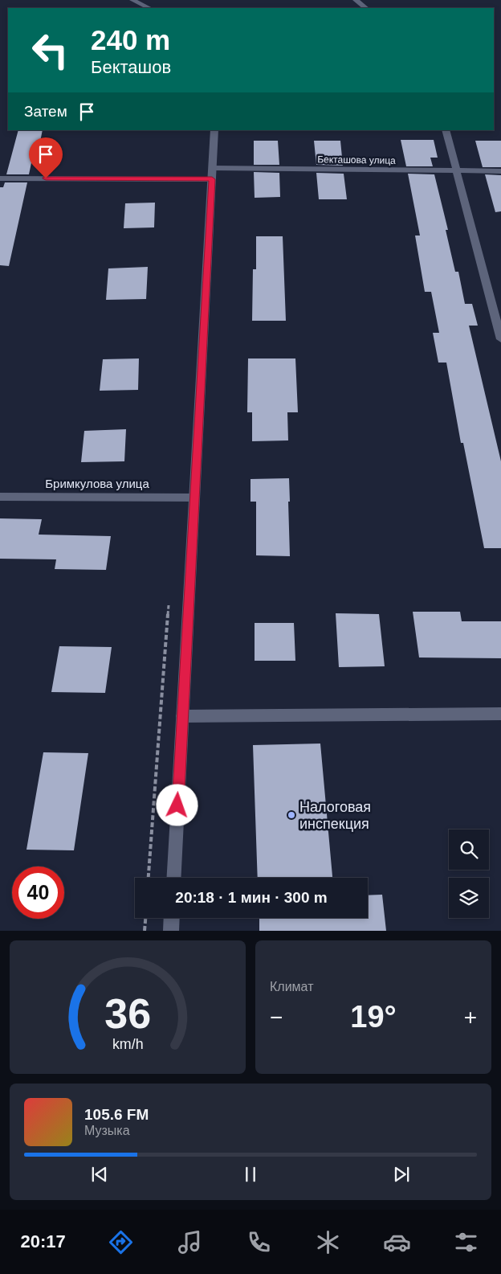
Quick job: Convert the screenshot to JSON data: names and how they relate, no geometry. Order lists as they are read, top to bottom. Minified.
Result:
{"streets":{"street":["Бекташова улица","Бримкулова улица"]},"places":["Налоговая инспекция"],"page":{"turn":["240 m","Бекташов"],"then":"Затем","limit":"40","trip":"20:18 · 1 мин · 300 m","tile":"Климат","heat":["−","19°","+"],"song":["105.6 FM","Музыка"],"tabs":"20:17","gauge":["36","km/h"]}}
